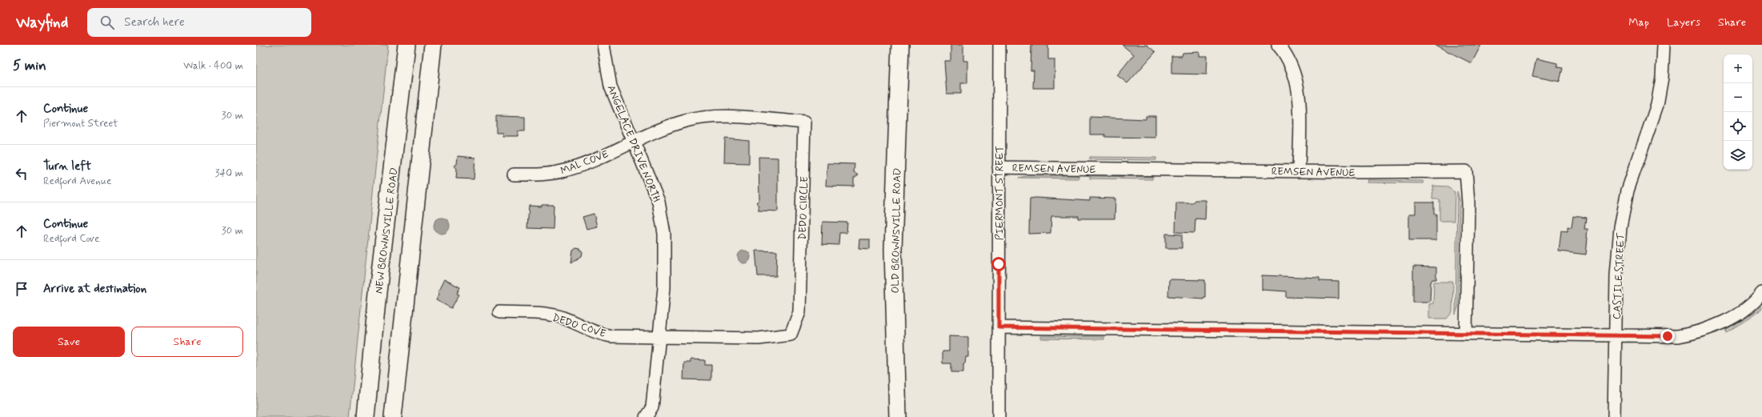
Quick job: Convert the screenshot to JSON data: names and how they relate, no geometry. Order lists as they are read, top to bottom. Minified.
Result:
{"streets":{"main road":["NEW BROWNSVILLE ROAD","OLD BROWNSVILLE ROAD"],"street":["ANGELACE DRIVE NORTH","MAL COVE","REMSEN AVENUE","PIERMONT STREET","DEDO CIRCLE","CASTILE STREET","DEDO COVE"]},"crossings":[["ANGELACE DRIVE NORTH","MAL COVE"],["ANGELACE DRIVE NORTH","DEDO CIRCLE"],["ANGELACE DRIVE NORTH","DEDO COVE"],["MAL COVE","DEDO CIRCLE"],["REMSEN AVENUE","PIERMONT STREET"],["DEDO CIRCLE","DEDO COVE"]],"page":{"header":"Wayfind","search":"Search here","nav":["Map","Layers","Share"],"heading":["5 min","Walk · 400 m"],"map_buttons":["+","−"],"list":[["Continue","Piermont Street","30 m"],["Turn left","Redford Avenue","340 m"],["Continue","Redford Cove","30 m"],"Arrive at destination"],"buttons":["Save","Share"]}}
